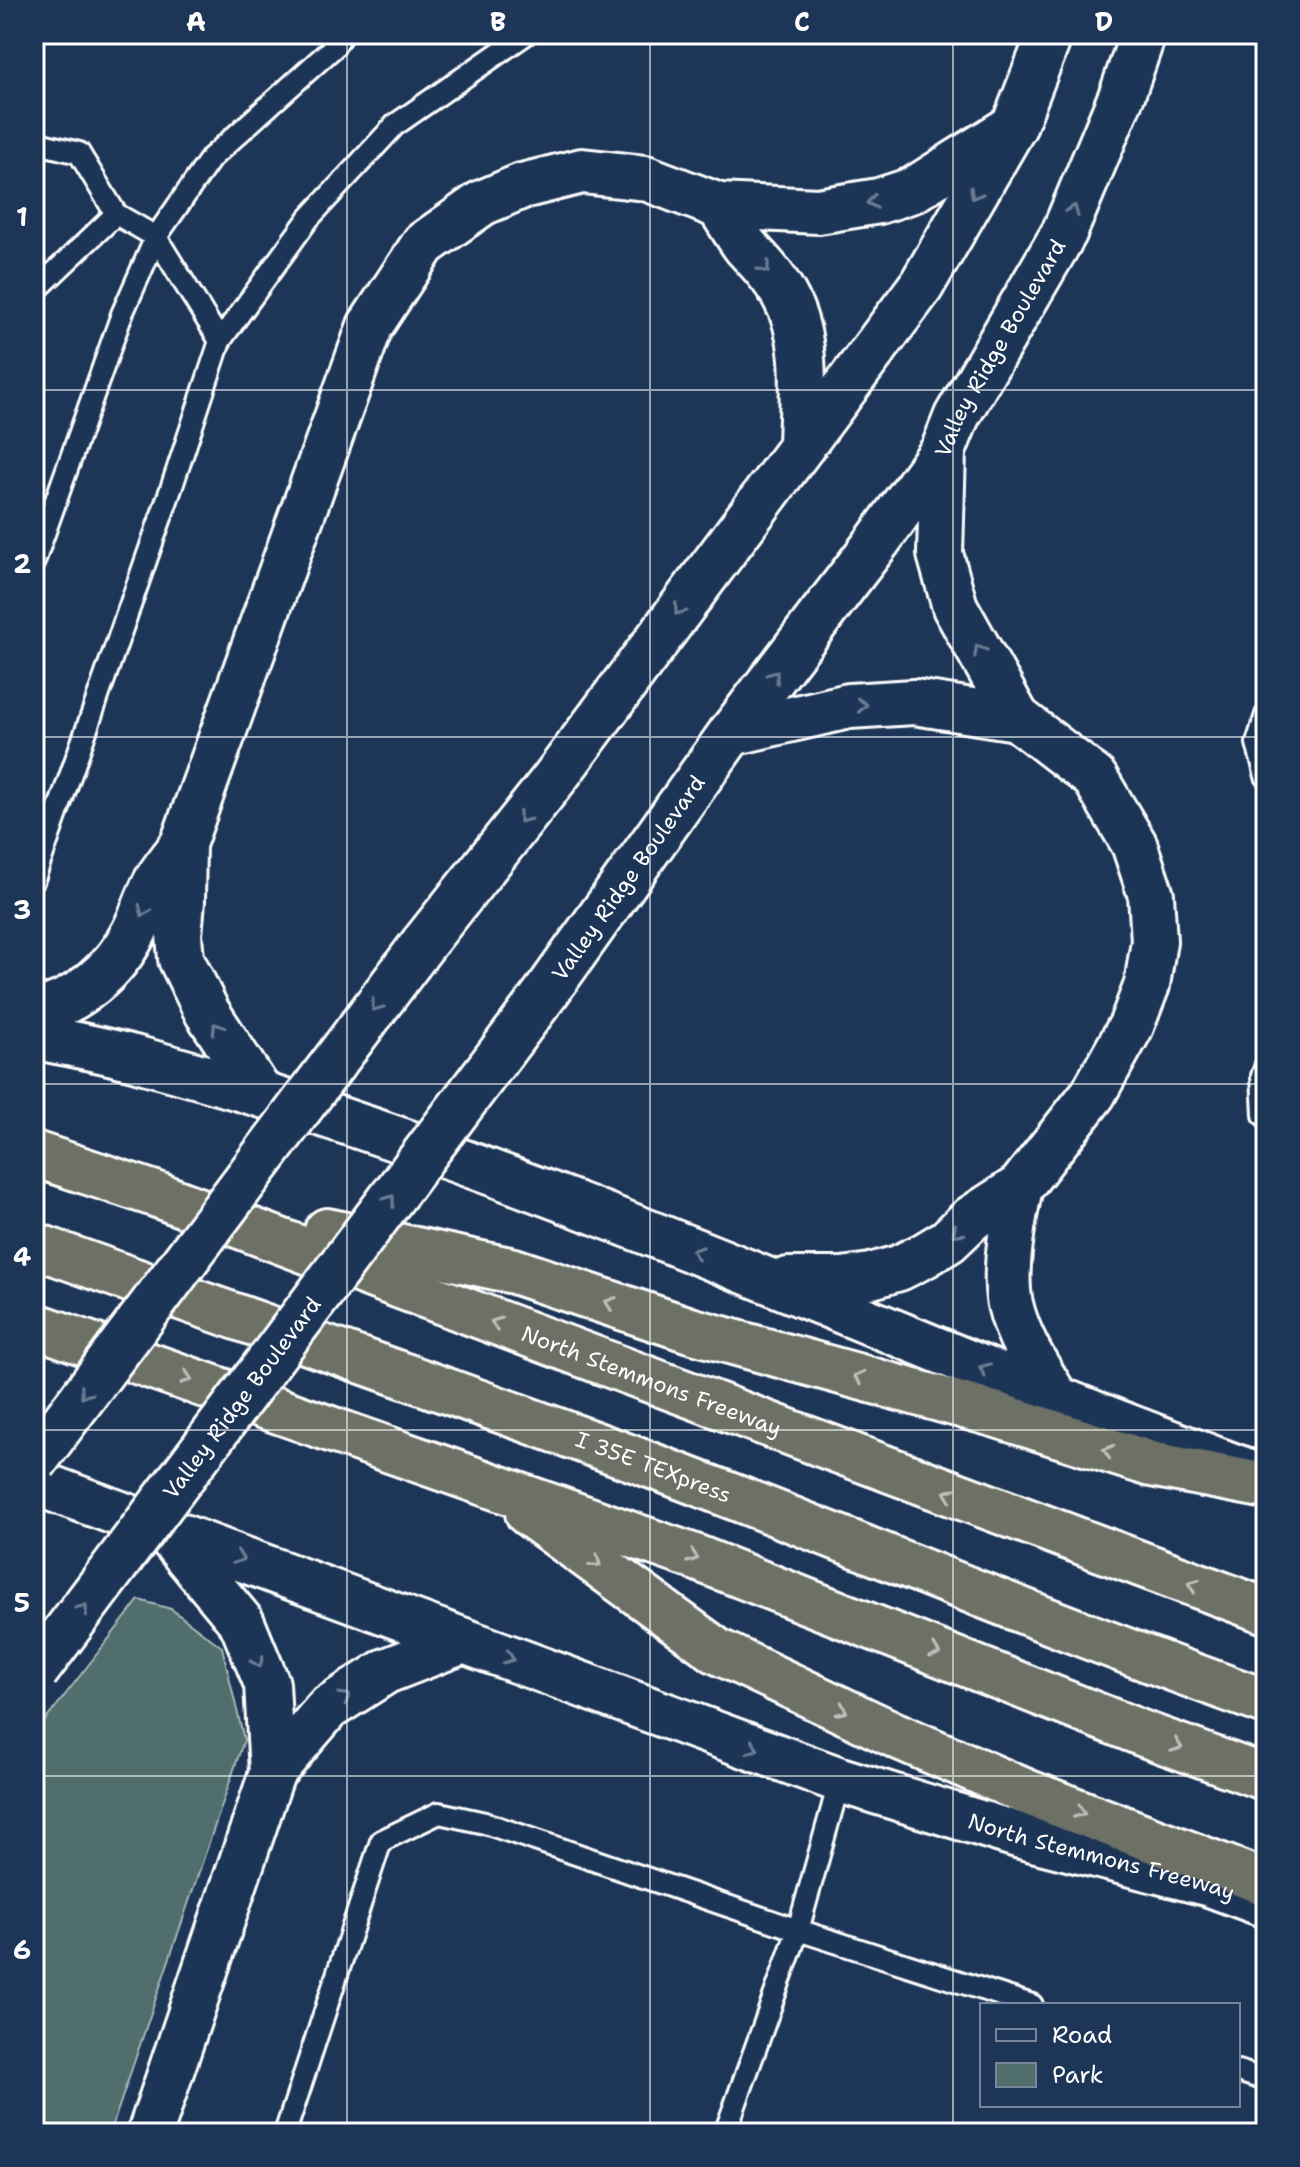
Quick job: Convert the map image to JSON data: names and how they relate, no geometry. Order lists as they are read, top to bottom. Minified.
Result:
{"streets":{"highway":["North Stemmons Freeway","I 35E TEXpress"],"main road":["Valley Ridge Boulevard"]},"legend":["Road","Park"],"grid":{"columns":["A","B","C","D"],"rows":["1","2","3","4","5","6"]}}
